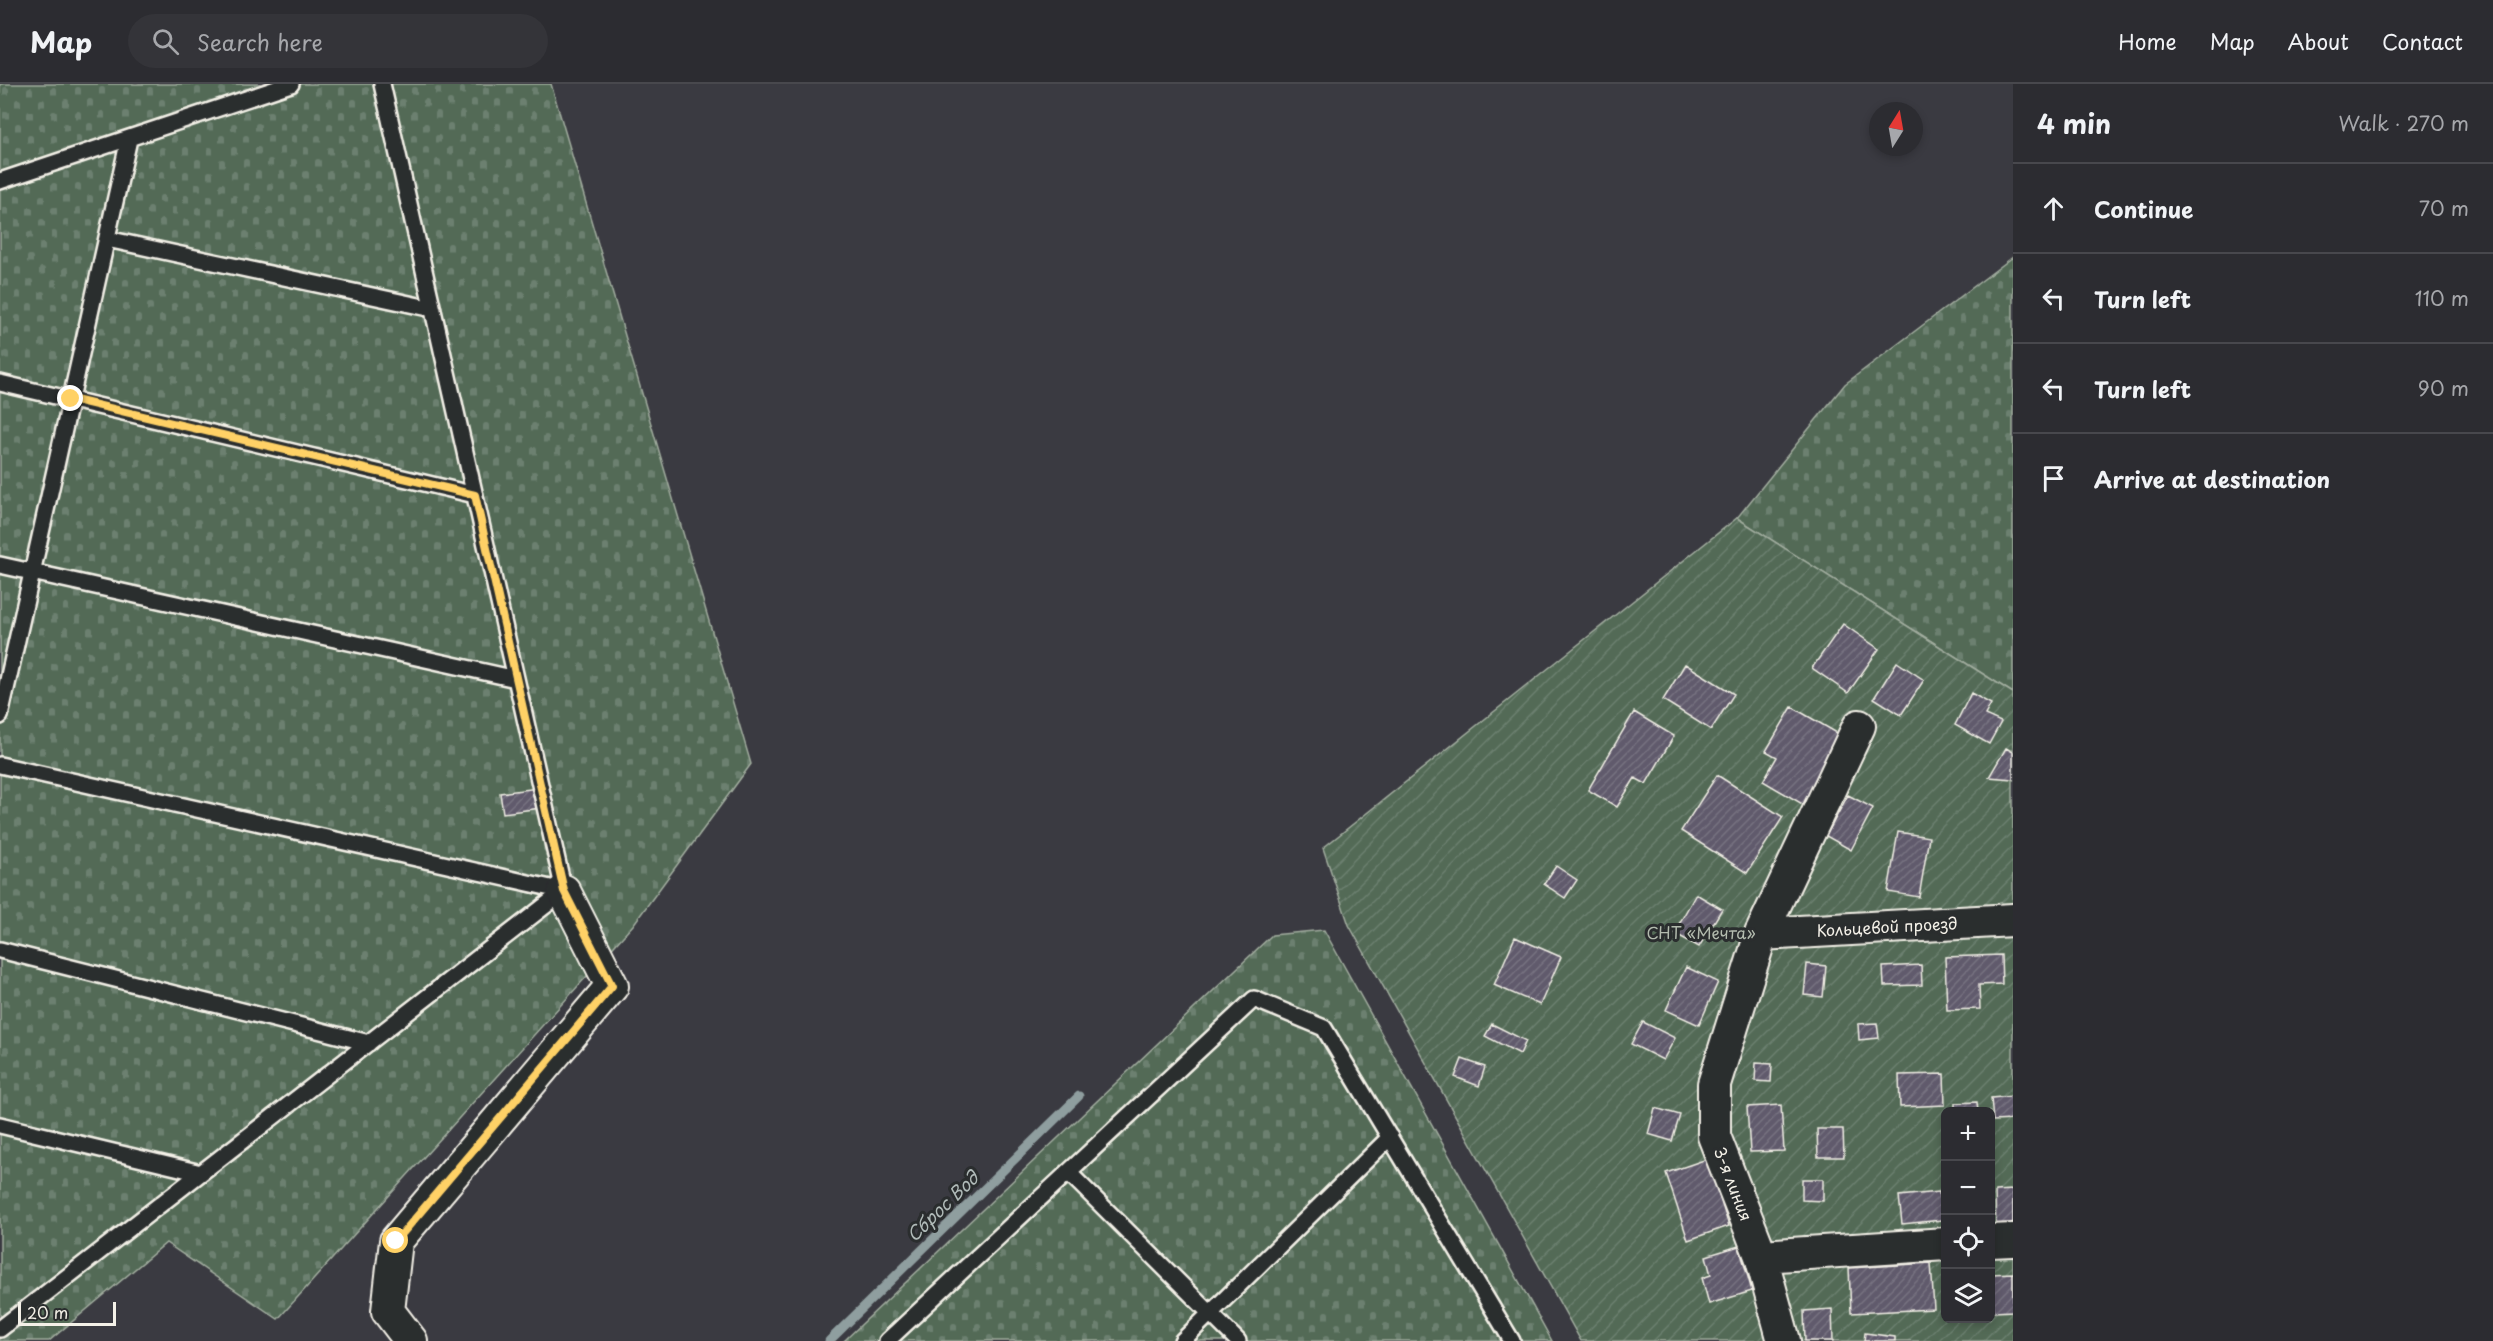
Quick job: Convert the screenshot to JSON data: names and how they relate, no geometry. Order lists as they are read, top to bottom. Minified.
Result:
{"streets":{"street":["Кольцевой проезд","3-я линия"]},"crossings":[["Кольцевой проезд","3-я линия"]],"water":["Сброс Вод"],"parks":["СНТ «Мечта»"],"scale_bar":"20 m","north":"top","page":{"header":"Map","search":"Search here","nav":["Home","Map","About","Contact"],"heading":["4 min","Walk · 270 m"],"list":[["Continue","70 m"],["Turn left","110 m"],["Turn left","90 m"],"Arrive at destination"],"map_buttons":["+","−"],"scale":"20 m"}}
